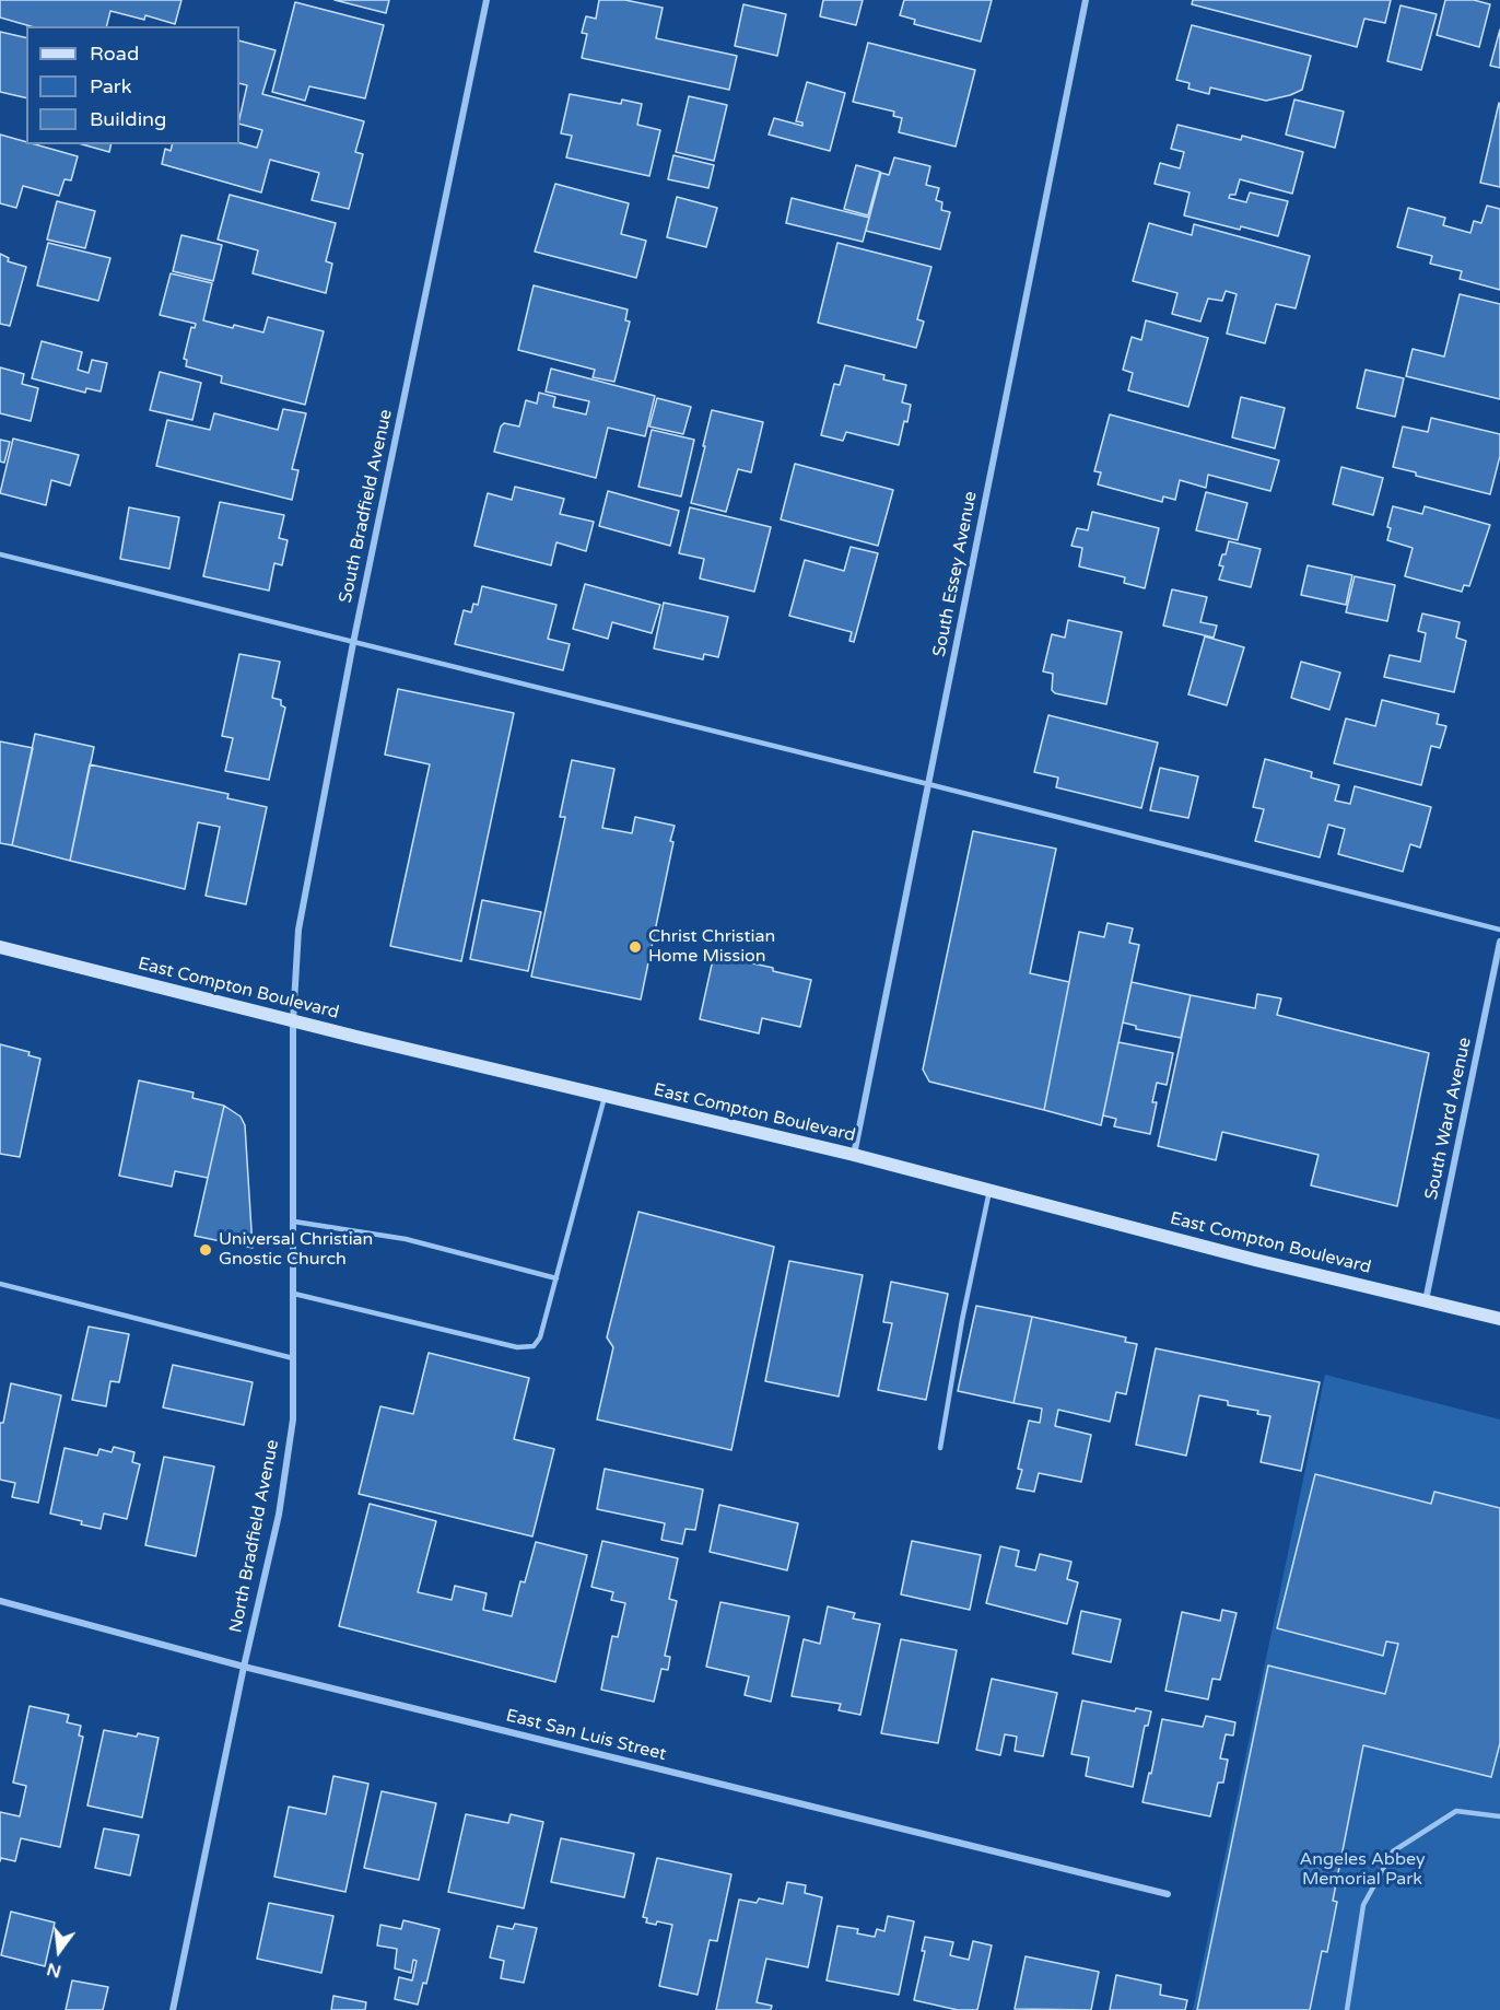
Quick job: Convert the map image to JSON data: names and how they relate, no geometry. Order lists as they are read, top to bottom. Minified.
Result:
{"streets":{"main road":["East Compton Boulevard"],"street":["South Bradfield Avenue","South Essey Avenue","South Ward Avenue","North Bradfield Avenue","East San Luis Street"]},"crossings":[["South Bradfield Avenue","East Compton Boulevard"],["South Bradfield Avenue","North Bradfield Avenue"],["South Essey Avenue","East Compton Boulevard"],["East Compton Boulevard","South Ward Avenue"],["East Compton Boulevard","North Bradfield Avenue"],["North Bradfield Avenue","East San Luis Street"]],"parks":["Angeles Abbey Memorial Park"],"places":["Christ Christian Home Mission","Universal Christian Gnostic Church"],"legend":["Road","Park","Building"],"north":"bottom"}
